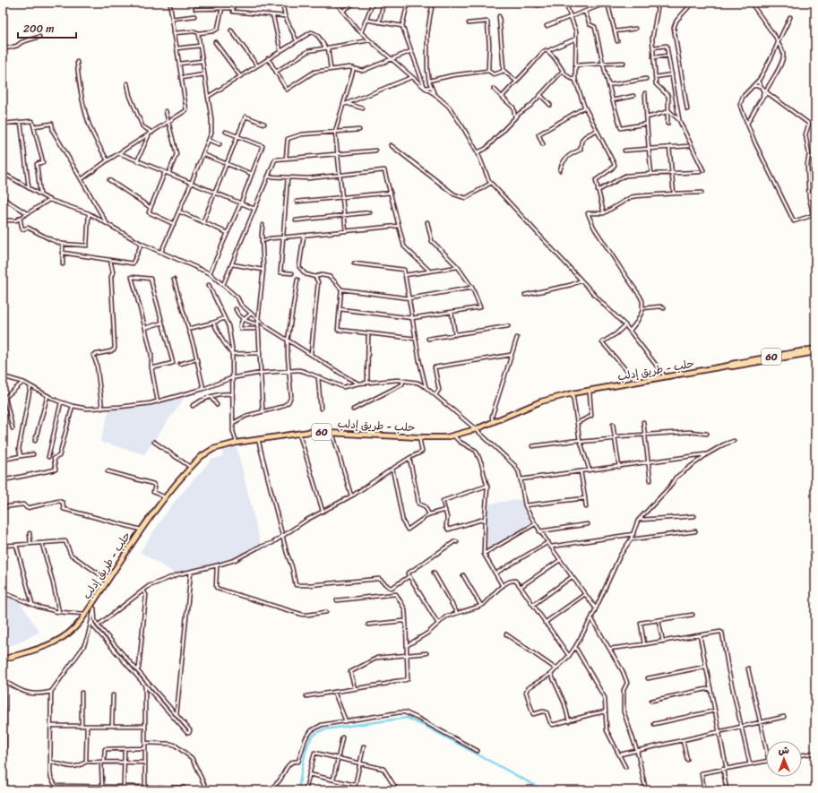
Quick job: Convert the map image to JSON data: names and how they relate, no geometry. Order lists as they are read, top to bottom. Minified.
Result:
{"streets":{"highway":["60","حلب - طريق إدلب"]},"crossings":[["60","حلب - طريق إدلب"]],"scale_bar":"200 m","north":"top"}
